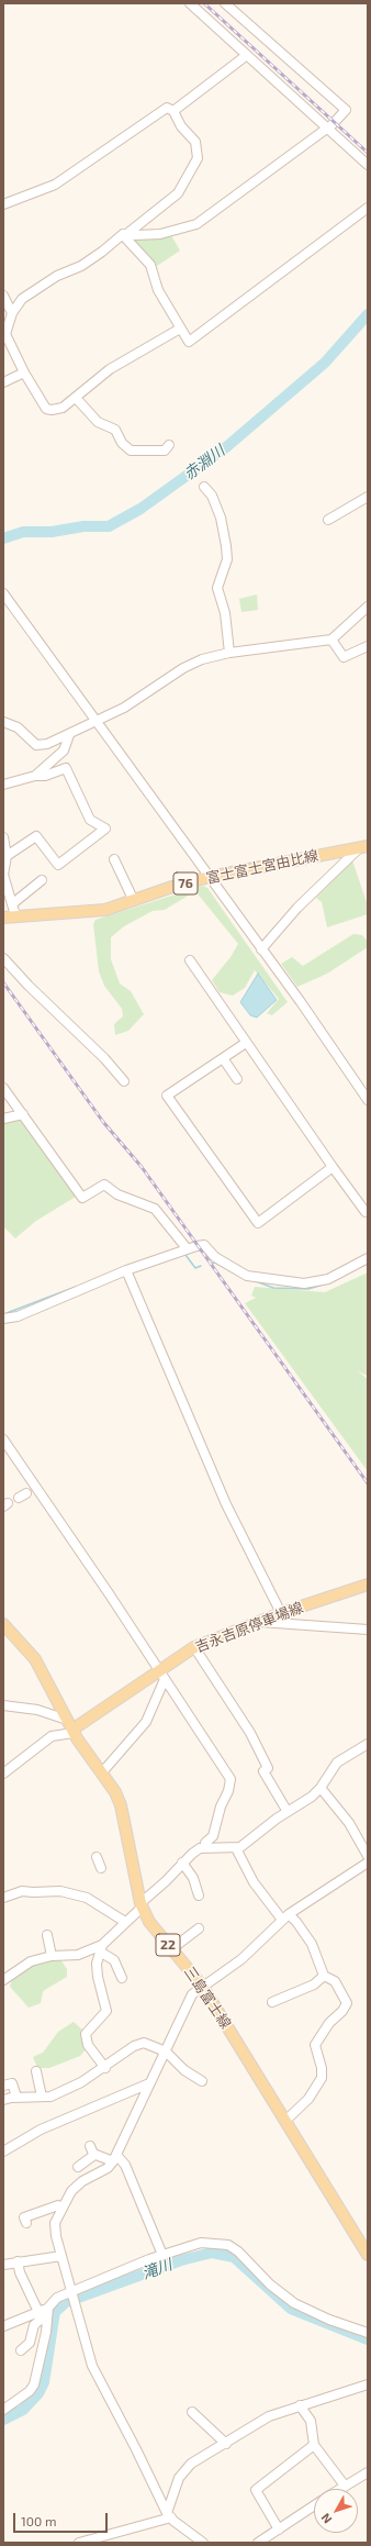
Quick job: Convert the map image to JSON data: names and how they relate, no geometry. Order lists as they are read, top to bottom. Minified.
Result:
{"streets":{"main road":["富士富士宮由比線","76","吉永吉原停車場線","22","三島富士線"]},"crossings":[["吉永吉原停車場線","三島富士線"]],"water":["赤淵川","滝川"],"scale_bar":"100 m","north":"bottom left"}
